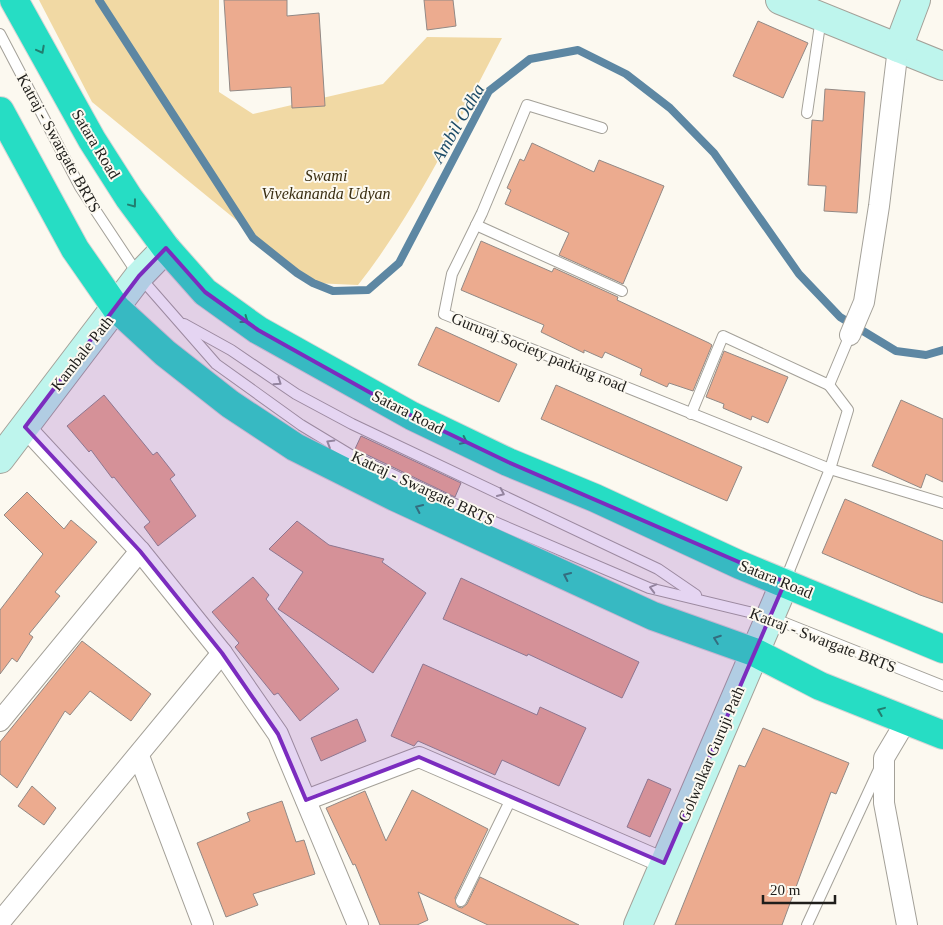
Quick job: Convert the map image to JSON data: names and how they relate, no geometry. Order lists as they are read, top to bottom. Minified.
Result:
{"streets":{"highway":["Satara Road"],"street":["Kambale Path","Golwalkar Guruji Path"],"lane":["Katraj - Swargate BRTS","Gururaj Society parking road"]},"crossings":[["Katraj - Swargate BRTS","Kambale Path"],["Katraj - Swargate BRTS","Golwalkar Guruji Path"],["Satara Road","Kambale Path"],["Satara Road","Golwalkar Guruji Path"]],"water":["Ambil Odha"],"parks":["Swami Vivekananda Udyan"],"scale_bar":"20 m"}
